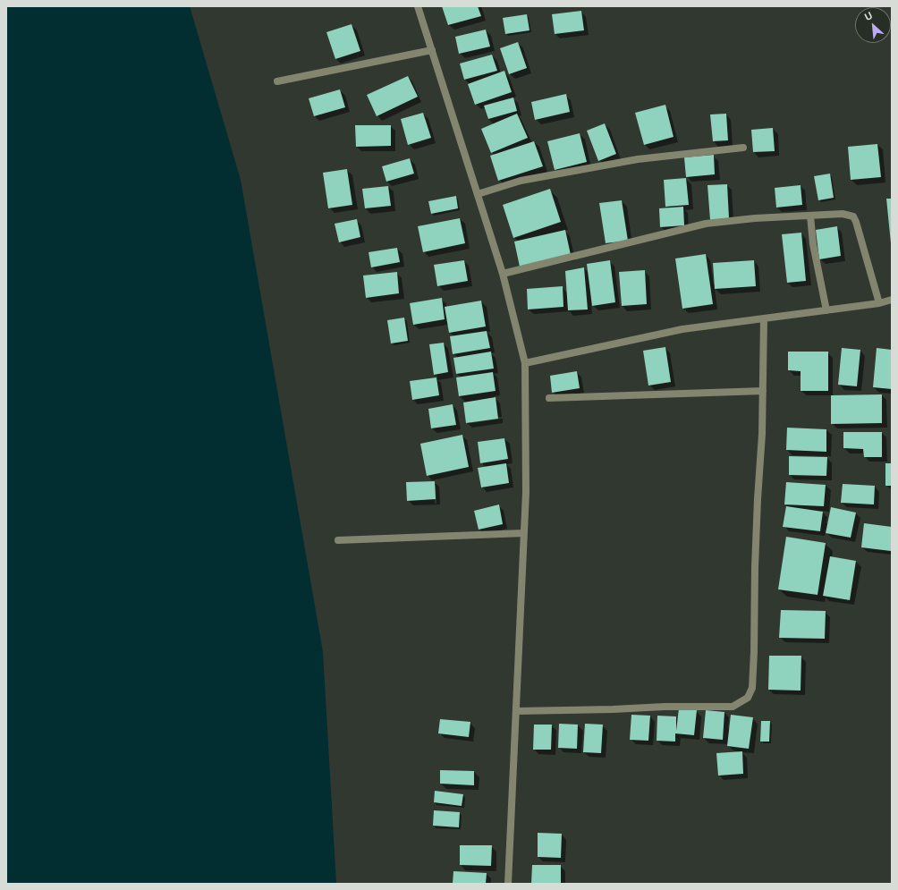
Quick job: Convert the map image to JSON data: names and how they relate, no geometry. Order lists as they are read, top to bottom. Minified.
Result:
{"north":"top left"}
